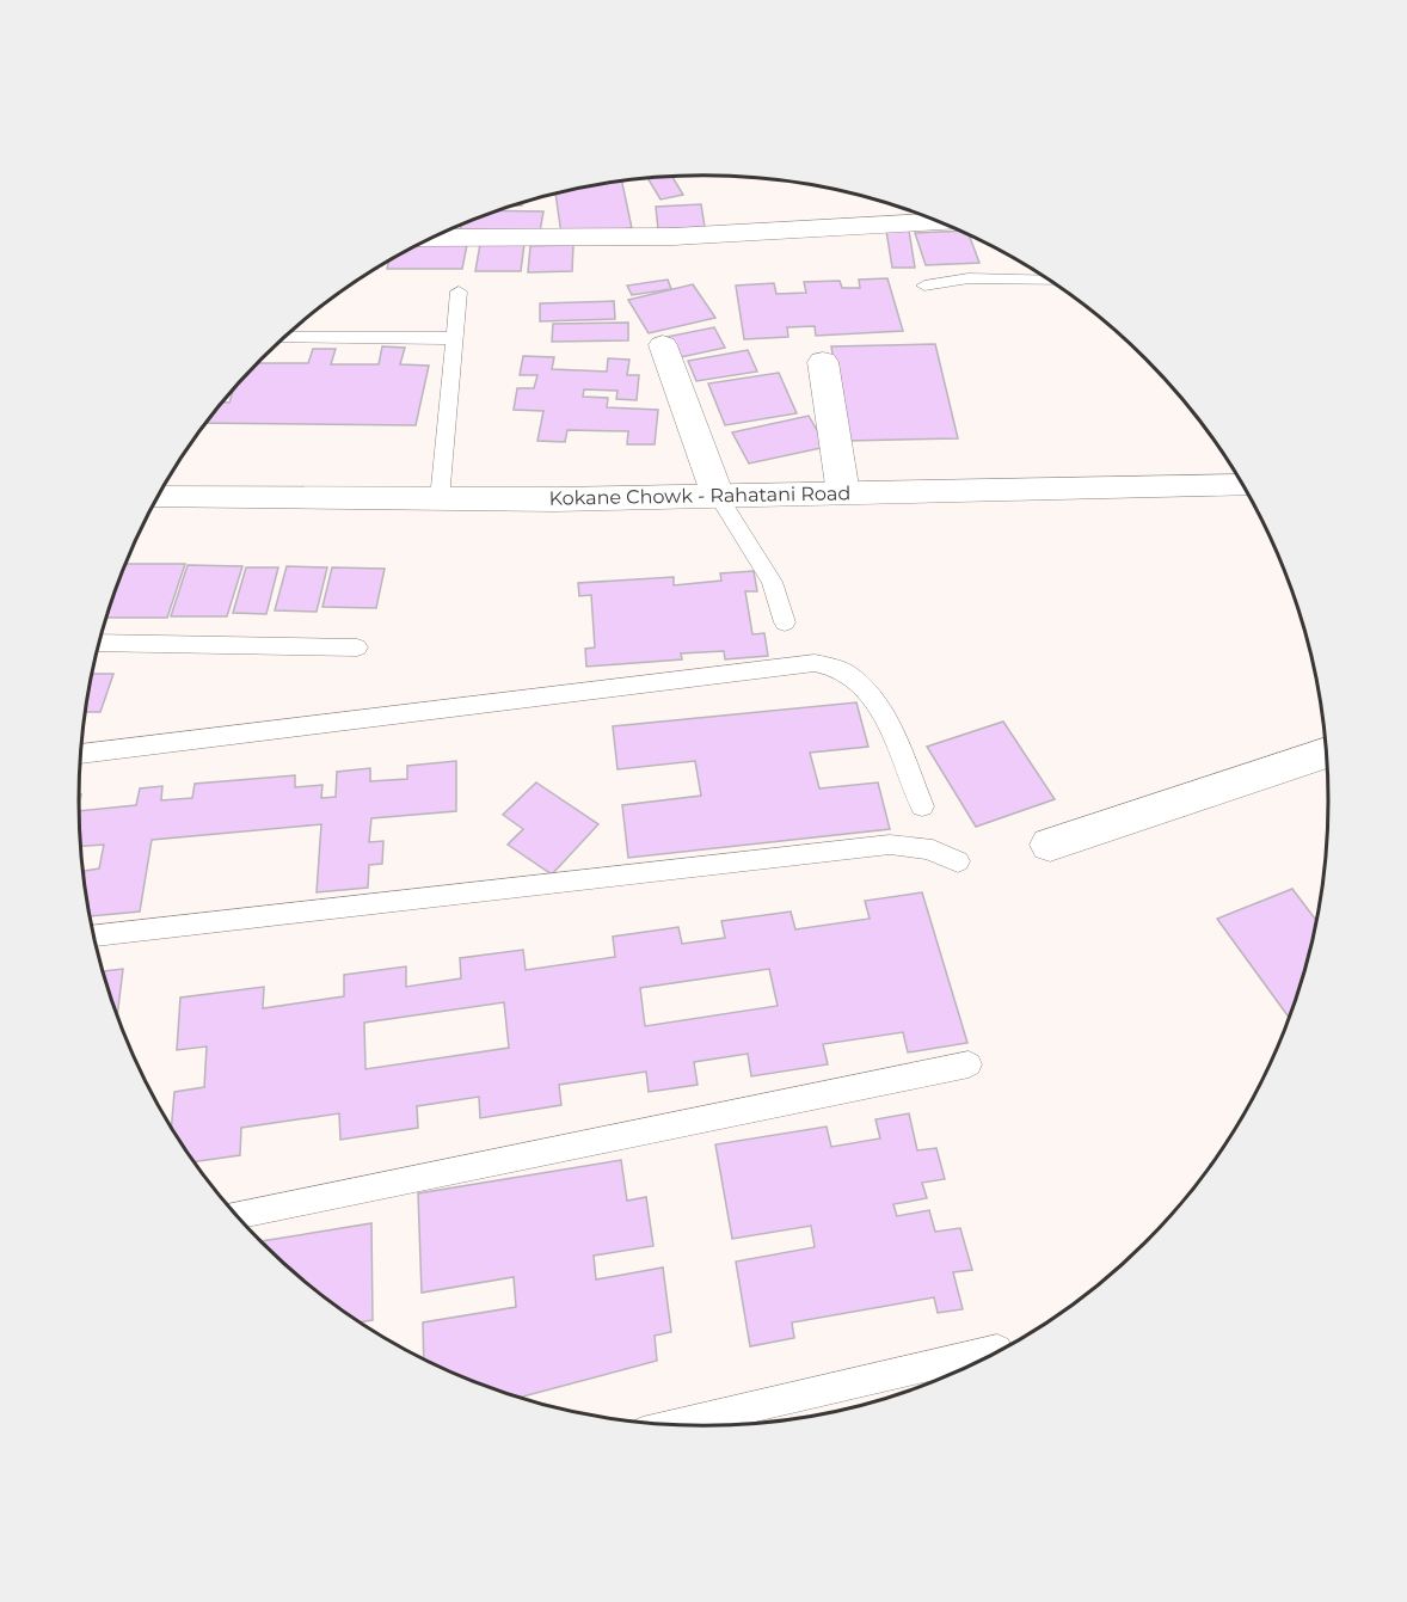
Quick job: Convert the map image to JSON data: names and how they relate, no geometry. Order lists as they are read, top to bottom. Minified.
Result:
{"streets":{"street":["Kokane Chowk - Rahatani Road"]}}
